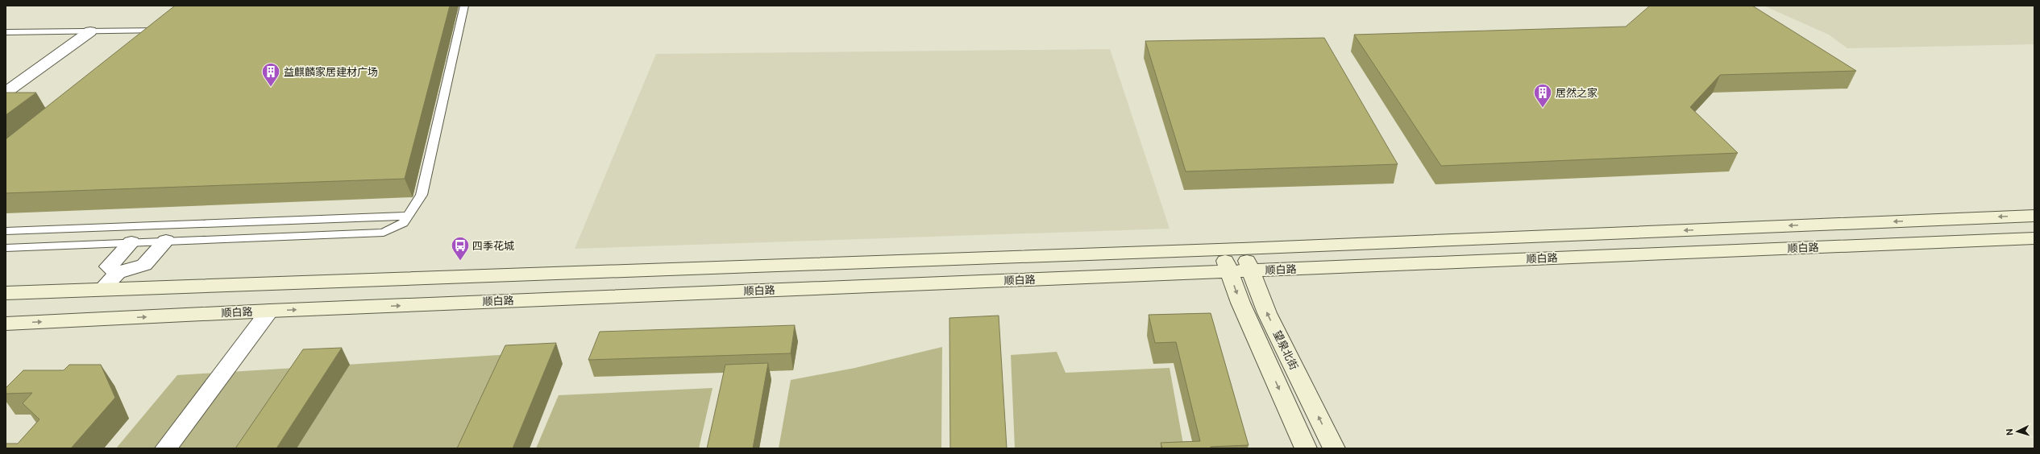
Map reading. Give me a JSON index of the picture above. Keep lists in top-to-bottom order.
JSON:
{
  "streets": {
    "main road": ["顺白路", "望泉北街"]
  },
  "crossings": [
    ["顺白路", "望泉北街"]
  ],
  "places": {
    "building": ["益麒麟家居建材广场", "居然之家"],
    "bus stop": ["四季花城"]
  },
  "north": "left"
}
